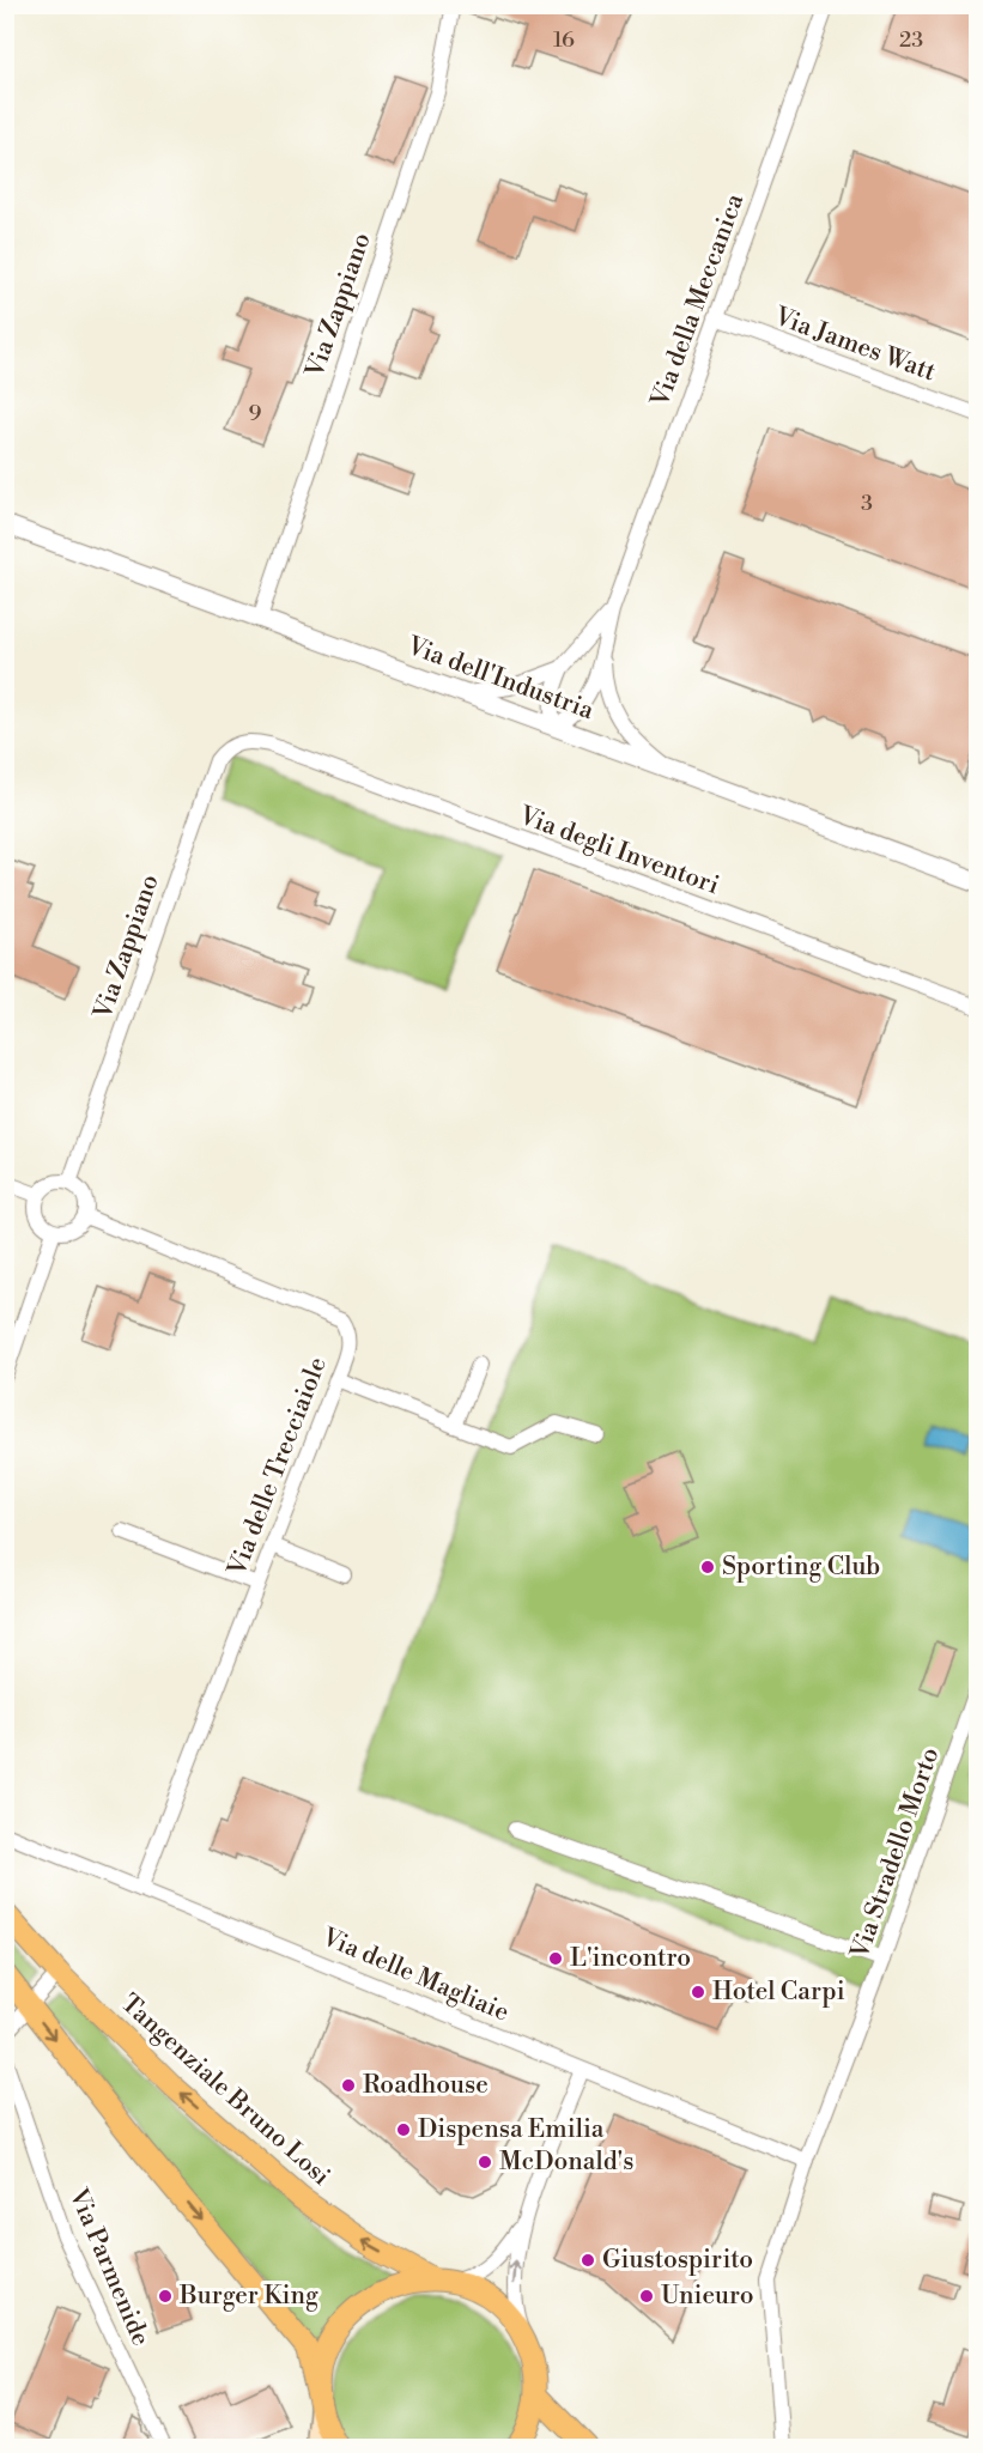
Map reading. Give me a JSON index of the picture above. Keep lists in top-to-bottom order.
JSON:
{
  "streets": {
    "main road": ["Tangenziale Bruno Losi"],
    "street": [
      "Via della Meccanica",
      "Via Zappiano",
      "Via James Watt",
      "Via dell'Industria",
      "Via degli Inventori",
      "Via delle Trecciaiole",
      "Via Stradello Morto",
      "Via delle Magliaie",
      "Via Parmenide"
    ]
  },
  "crossings": [
    ["Via della Meccanica", "Via James Watt"],
    ["Via della Meccanica", "Via dell'Industria"],
    ["Via Zappiano", "Via dell'Industria"],
    ["Via Zappiano", "Via degli Inventori"],
    ["Via Zappiano", "Via delle Trecciaiole"],
    ["Via delle Trecciaiole", "Via delle Magliaie"],
    ["Via Stradello Morto", "Via delle Magliaie"]
  ],
  "places": [
    "Sporting Club",
    "L'incontro",
    "Hotel Carpi",
    "Roadhouse",
    "Dispensa Emilia",
    "McDonald's",
    "Giustospirito",
    "Burger King",
    "Unieuro"
  ],
  "house_numbers": [
    "16",
    "23",
    "9",
    "3"
  ]
}
